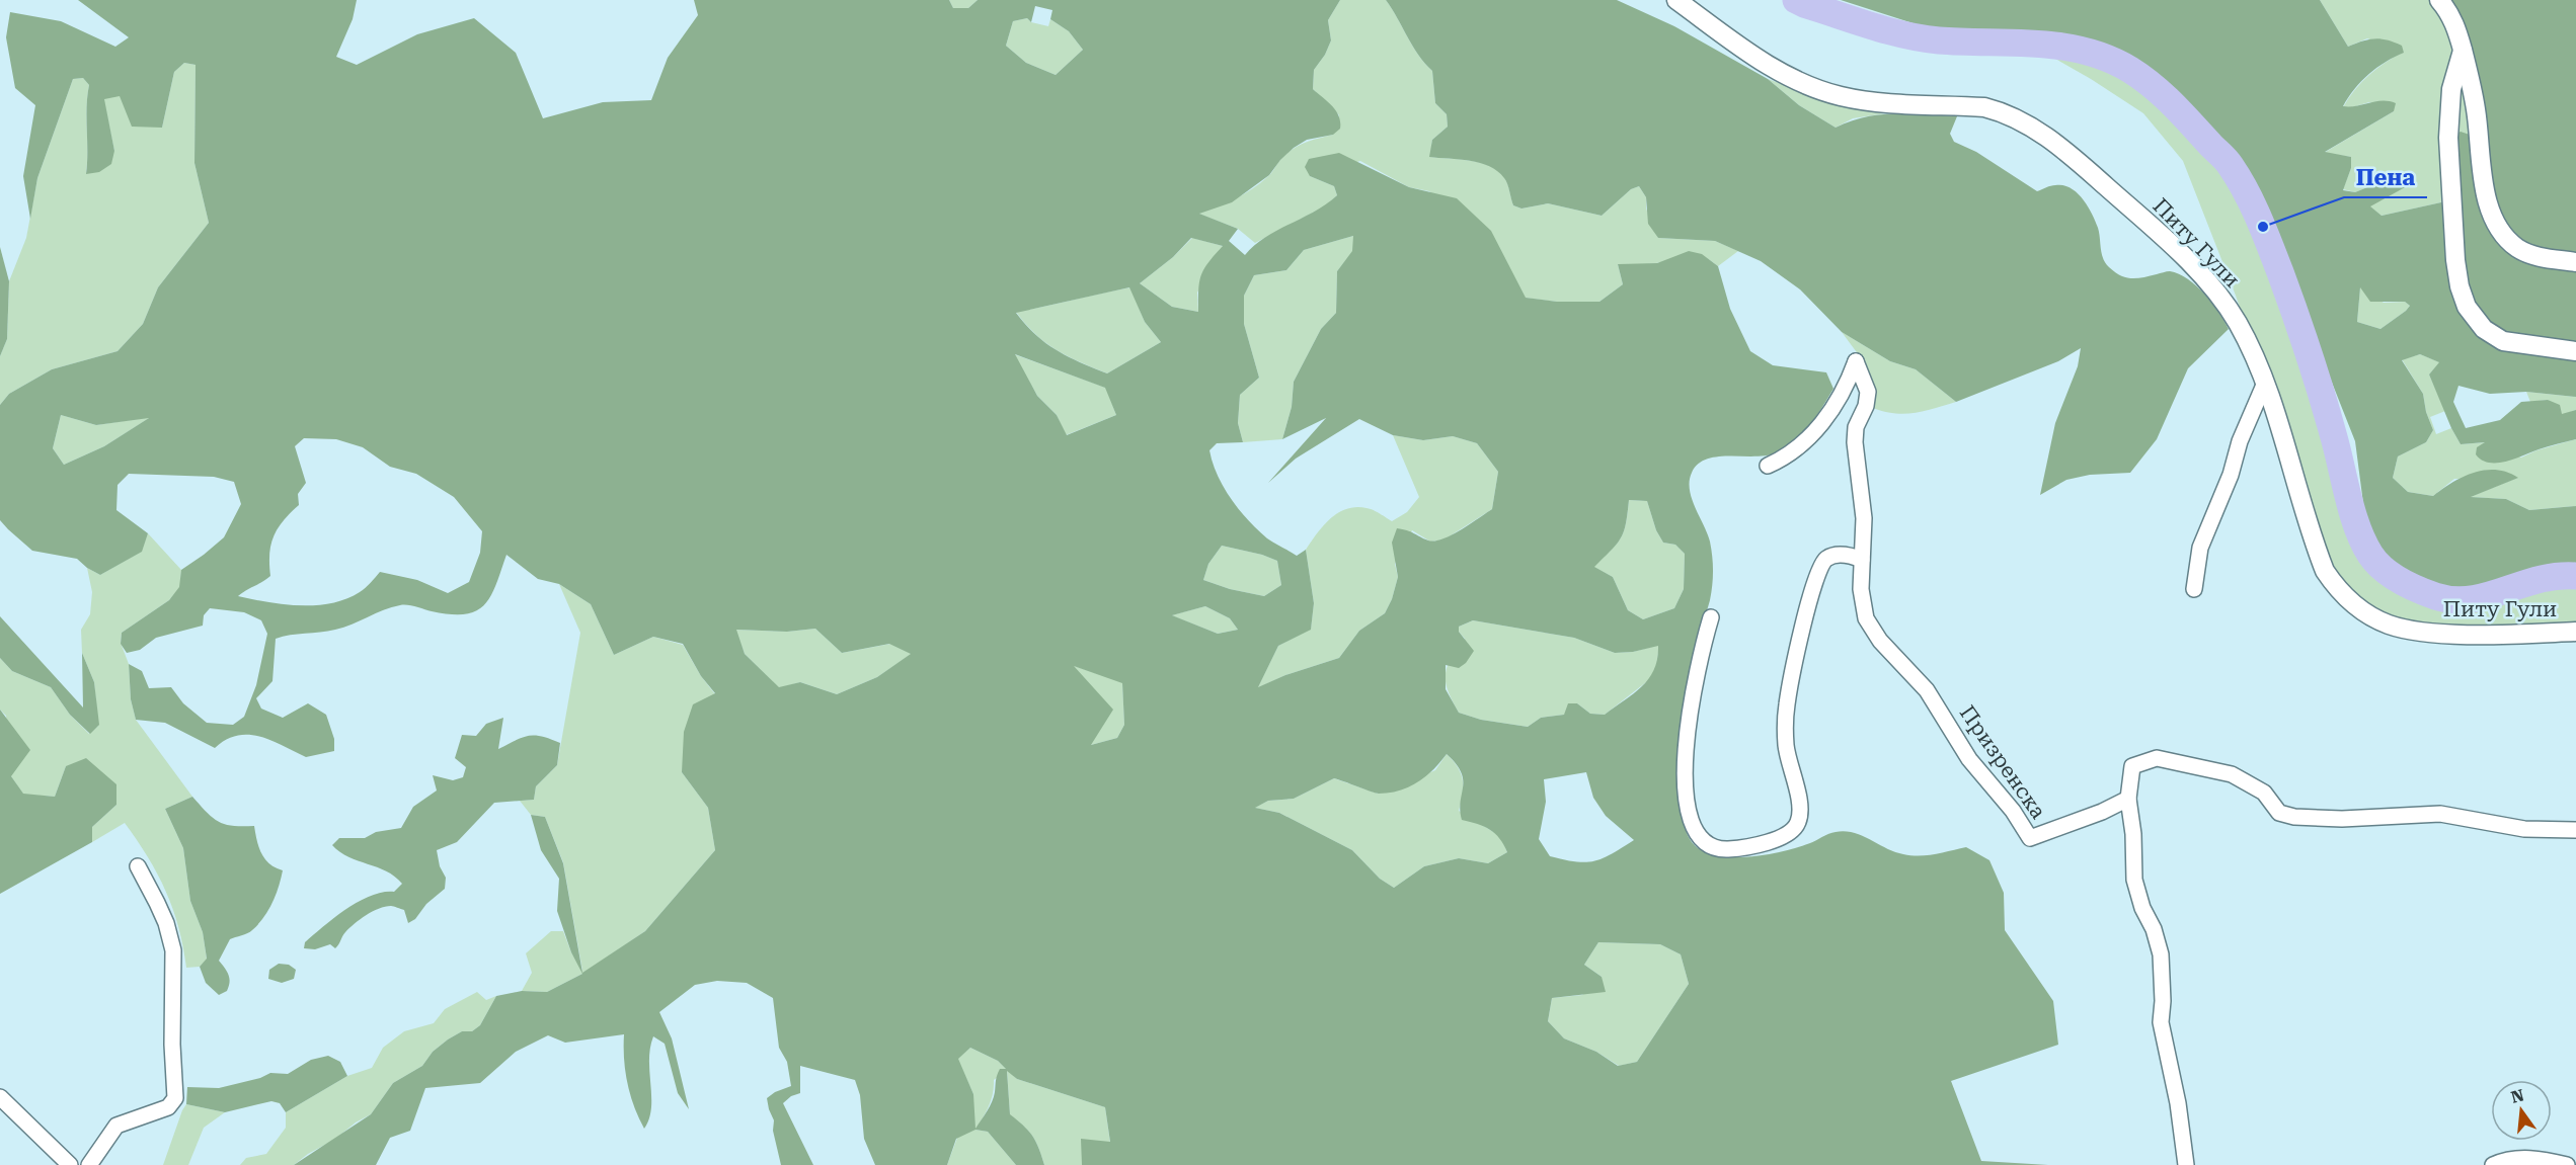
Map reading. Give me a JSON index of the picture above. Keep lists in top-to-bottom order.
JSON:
{
  "streets": {
    "street": ["Питу Гули", "Призренска"]
  },
  "places": ["Пена"],
  "north": "top"
}
